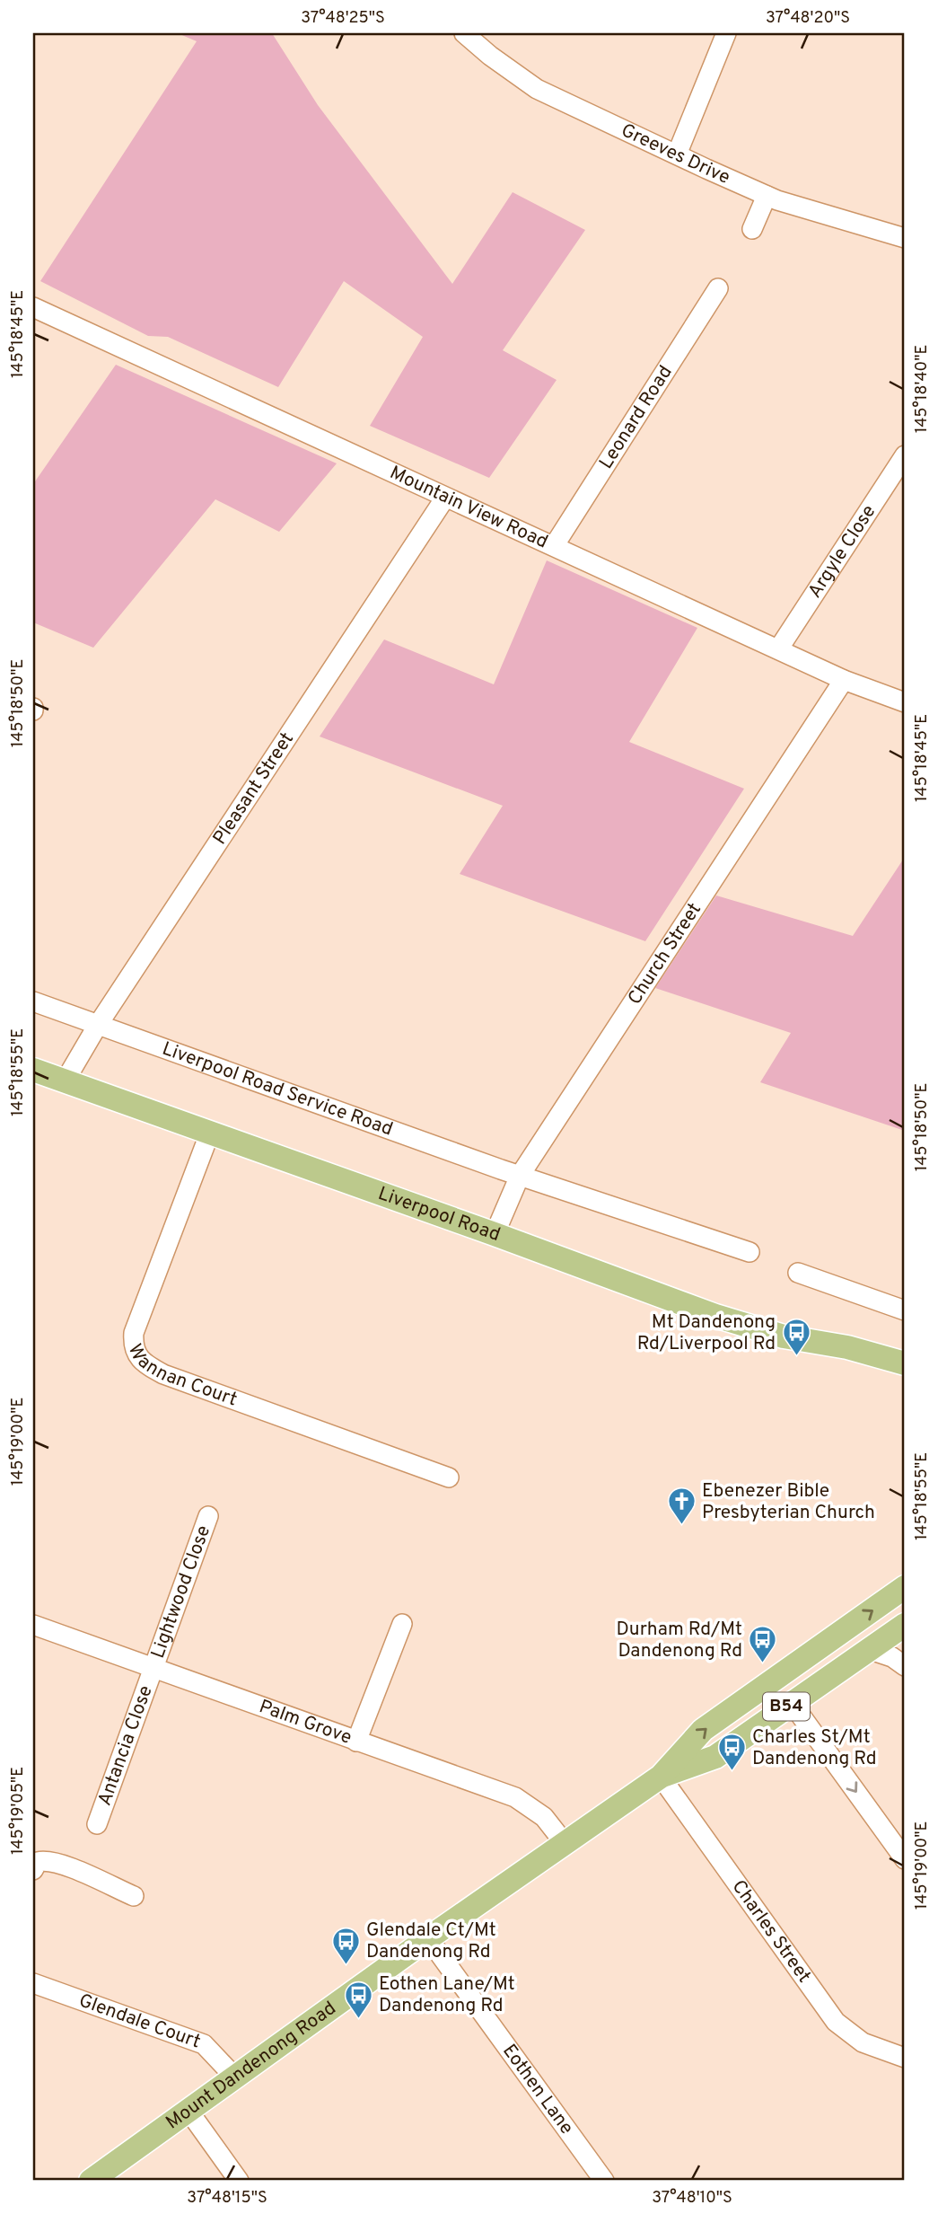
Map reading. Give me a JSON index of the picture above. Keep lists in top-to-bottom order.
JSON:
{
  "streets": {
    "main road": ["Liverpool Road", "B54", "Mount Dandenong Road"],
    "street": [
      "Greeves Drive",
      "Leonard Road",
      "Mountain View Road",
      "Argyle Close",
      "Pleasant Street",
      "Church Street",
      "Liverpool Road Service Road",
      "Wannan Court",
      "Lightwood Close",
      "Palm Grove",
      "Antancia Close",
      "Charles Street",
      "Glendale Court",
      "Eothen Lane"
    ]
  },
  "crossings": [
    ["Leonard Road", "Mountain View Road"],
    ["Mountain View Road", "Argyle Close"],
    ["Mountain View Road", "Pleasant Street"],
    ["Mountain View Road", "Church Street"],
    ["Pleasant Street", "Liverpool Road Service Road"],
    ["Pleasant Street", "Liverpool Road"],
    ["Church Street", "Liverpool Road Service Road"],
    ["Church Street", "Liverpool Road"],
    ["Liverpool Road", "Wannan Court"],
    ["Lightwood Close", "Palm Grove"],
    ["Lightwood Close", "Antancia Close"],
    ["Palm Grove", "Antancia Close"],
    ["Palm Grove", "Mount Dandenong Road"],
    ["Charles Street", "Mount Dandenong Road"],
    ["Glendale Court", "Mount Dandenong Road"],
    ["Mount Dandenong Road", "Eothen Lane"]
  ],
  "places": {
    "bus stop": [
      "Mt Dandenong Rd/Liverpool Rd",
      "Durham Rd/Mt Dandenong Rd",
      "Charles St/Mt Dandenong Rd",
      "Glendale Ct/Mt Dandenong Rd",
      "Eothen Lane/Mt Dandenong Rd"
    ],
    "church": ["Ebenezer Bible Presbyterian Church"]
  },
  "coordinates": [
    "37°48'25\"S",
    "37°48'20\"S",
    "145°18'45\"E",
    "145°18'40\"E",
    "145°18'50\"E",
    "145°18'55\"E",
    "145°19'00\"E",
    "145°19'05\"E",
    "37°48'15\"S",
    "37°48'10\"S"
  ]
}
